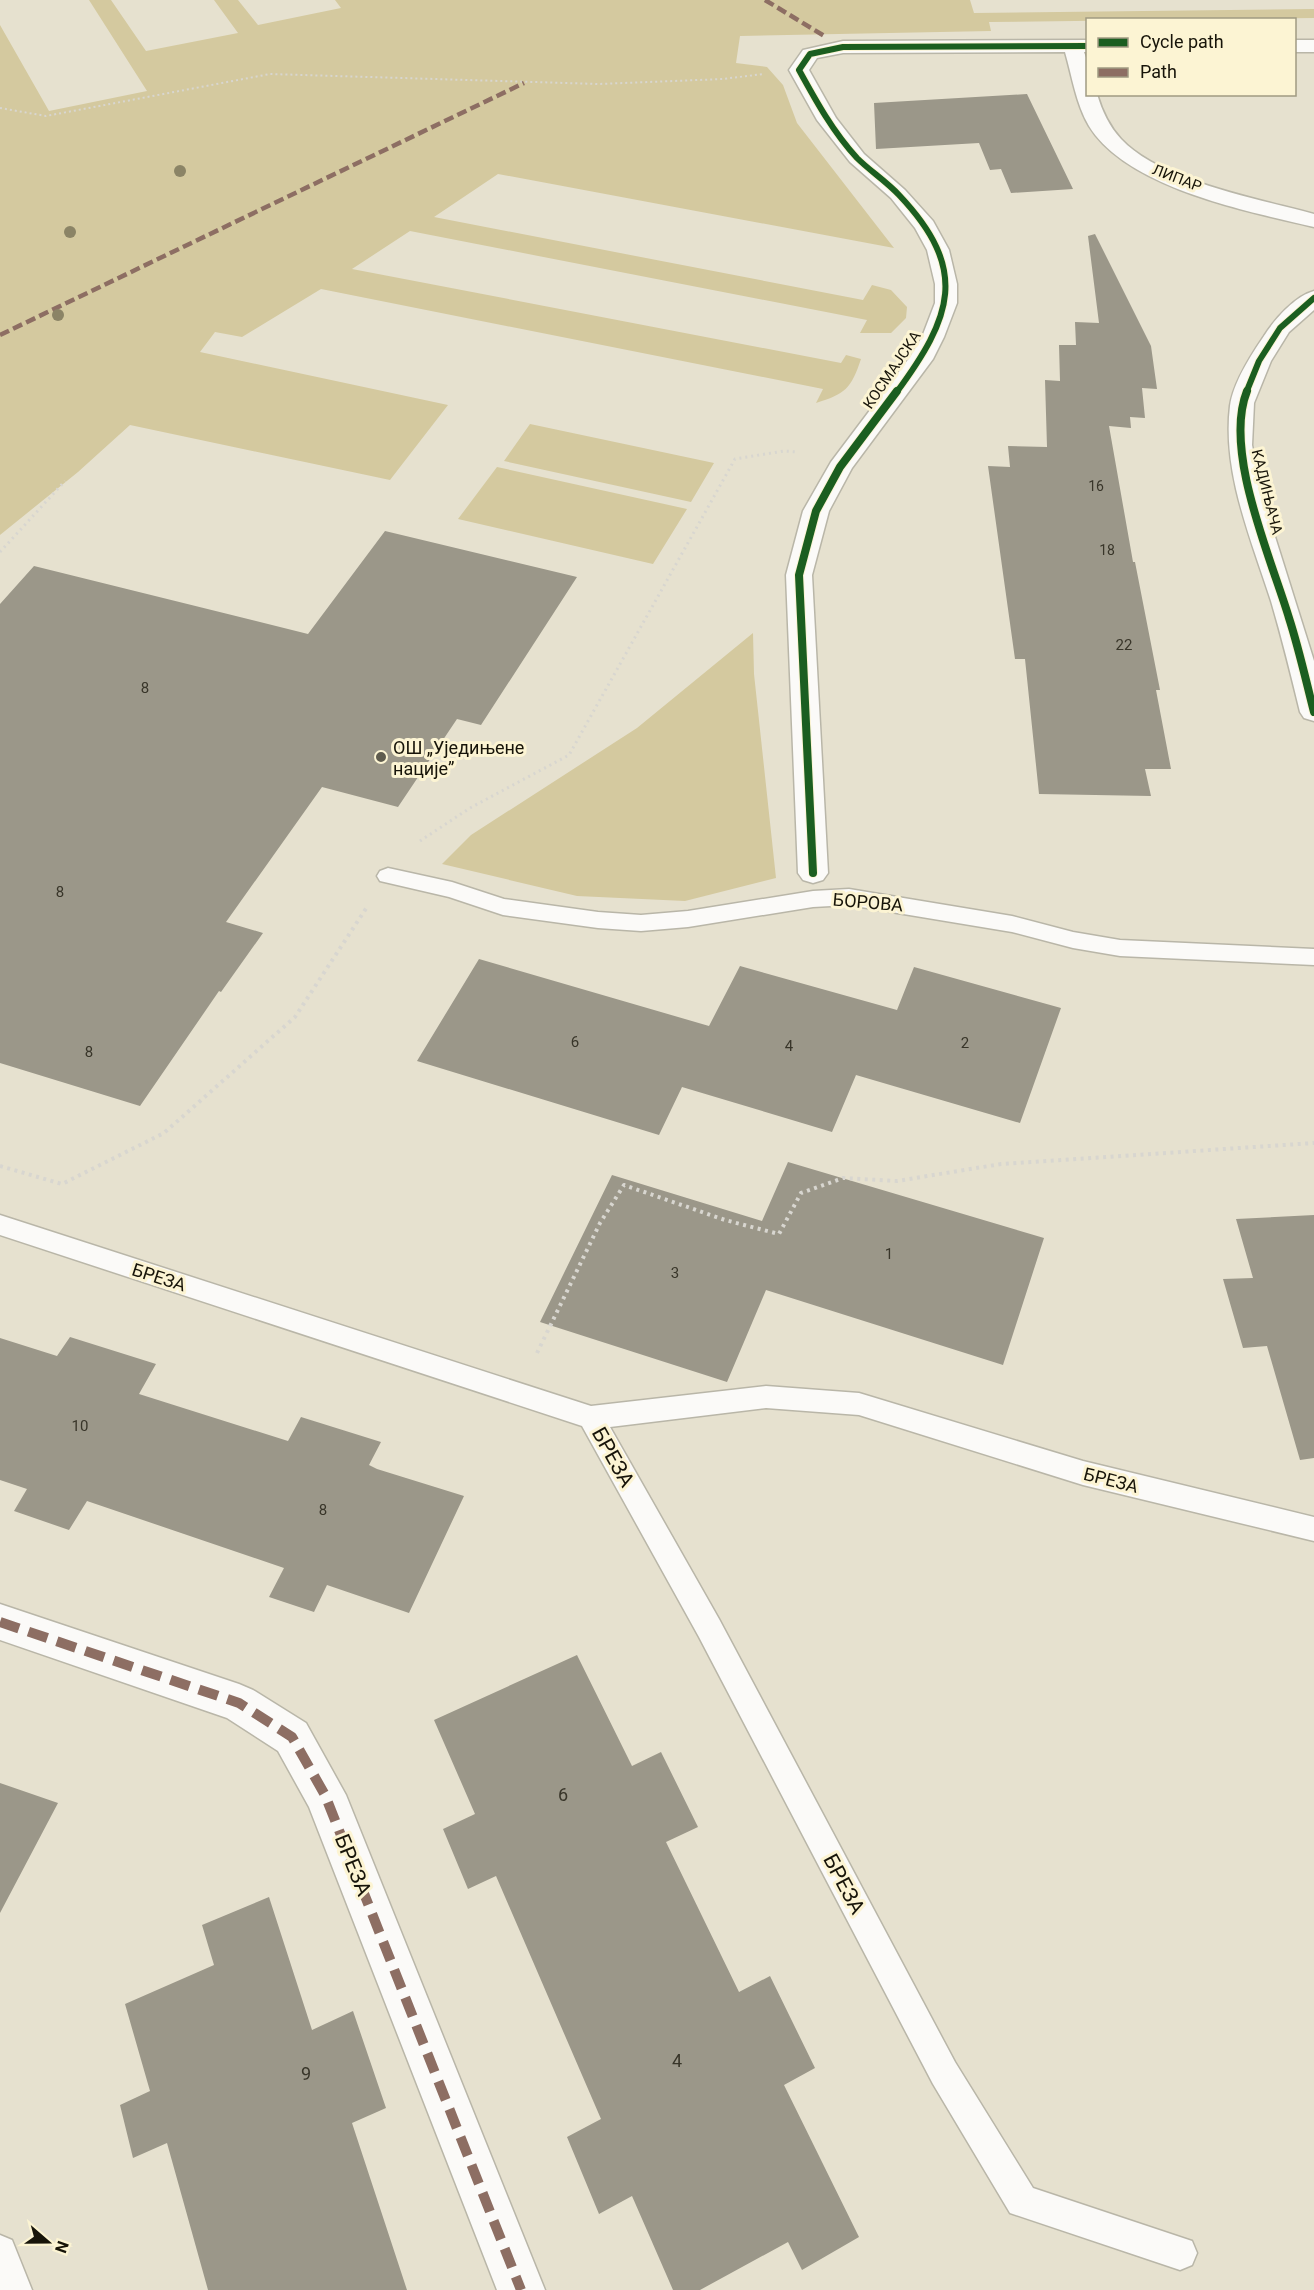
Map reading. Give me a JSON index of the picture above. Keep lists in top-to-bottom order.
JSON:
{
  "streets": {
    "street": [
      "ЛИПАР",
      "КОСМАЈСКА",
      "КАДИЊАЧА",
      "БРЕЗА"
    ],
    "lane": ["БОРОВА"]
  },
  "crossings": [
    ["ЛИПАР", "КОСМАЈСКА"]
  ],
  "places": ["ОШ „Уједињене нације”"],
  "house_numbers": [
    "16",
    "18",
    "22",
    "8",
    "8",
    "6",
    "2",
    "4",
    "8",
    "1",
    "3",
    "10",
    "8",
    "6",
    "4",
    "9"
  ],
  "legend": ["Cycle path", "Path"],
  "north": "right"
}
